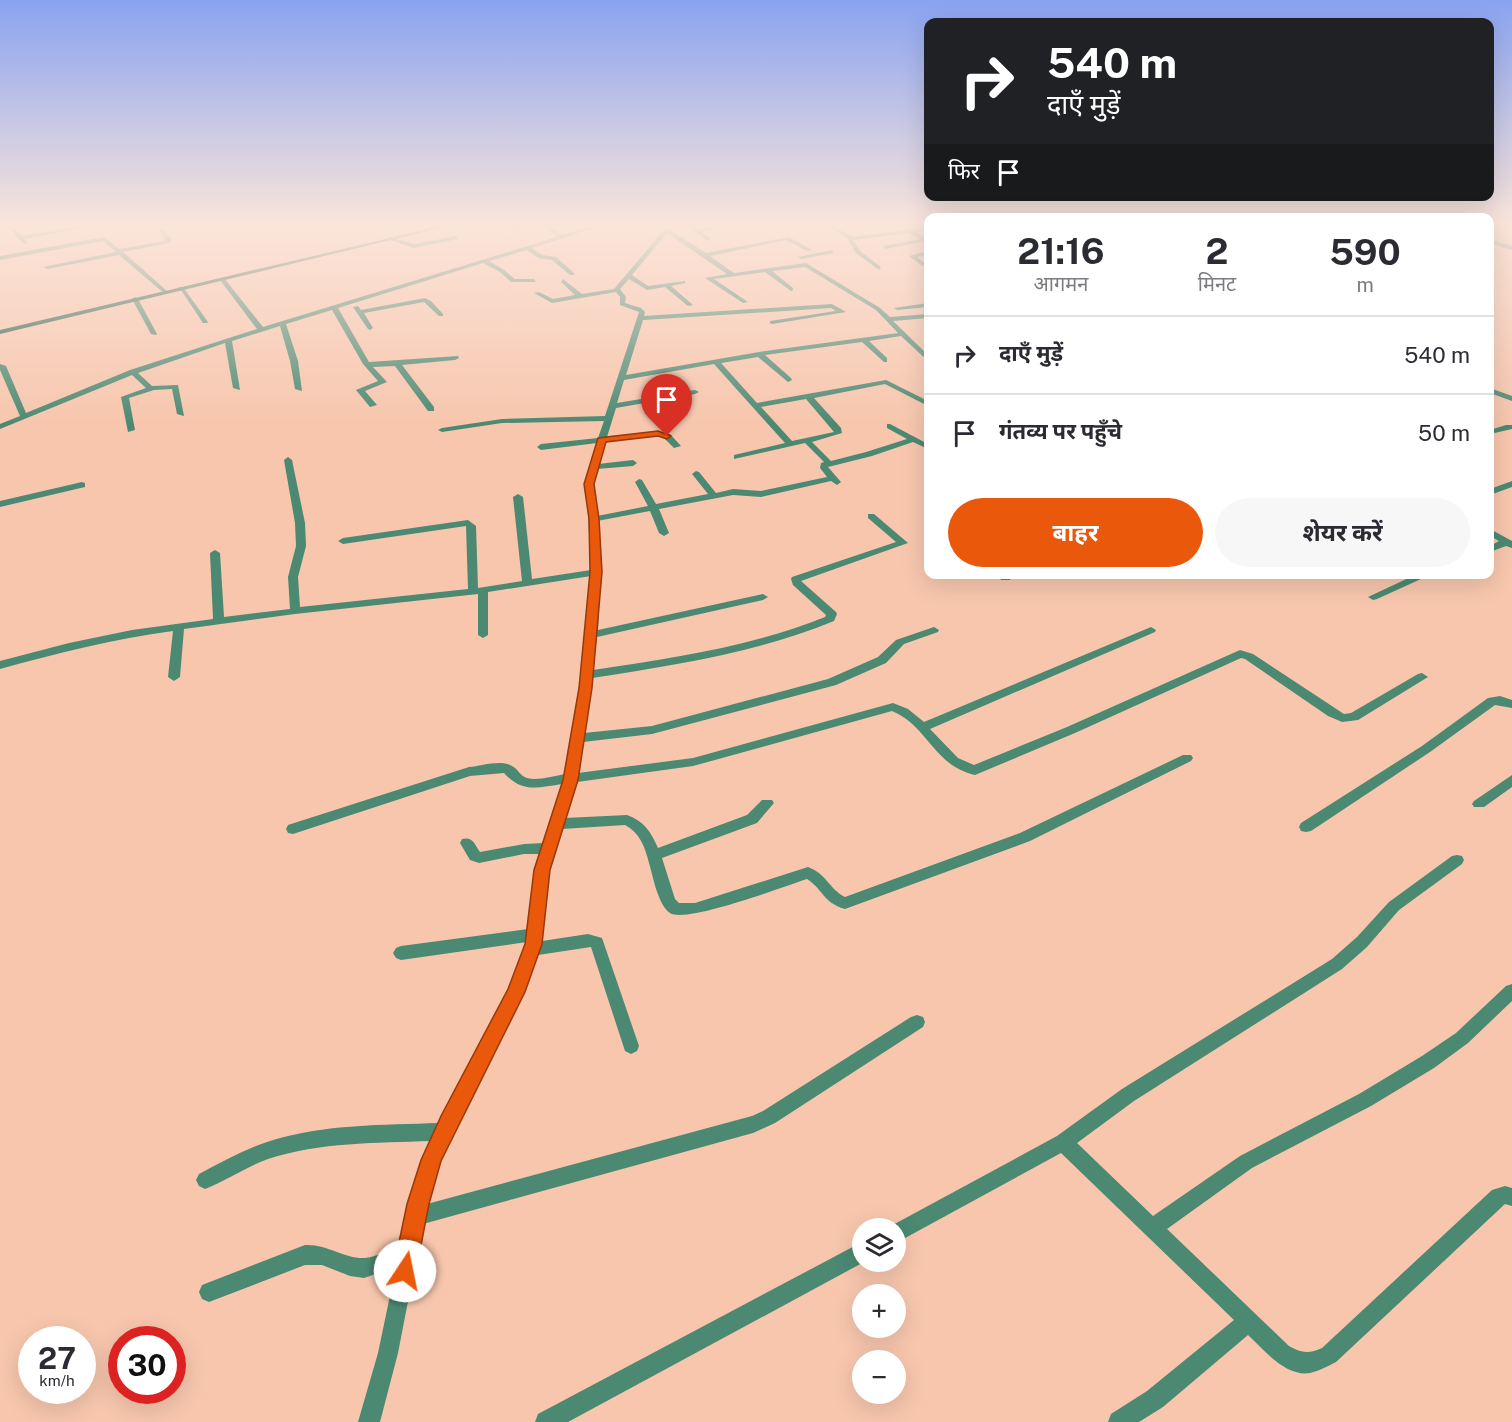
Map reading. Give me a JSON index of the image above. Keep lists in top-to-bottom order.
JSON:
{
  "page": {
    "turn": ["540 m", "दाएँ मुड़ें"],
    "then": "फिर",
    "eta": [
      "21:16",
      "आगमन",
      "2",
      "मिनट",
      "590",
      "m"
    ],
    "list": [
      {
        "name": "दाएँ मुड़ें",
        "value": "540 m"
      },
      {
        "name": "गंतव्य पर पहुँचे",
        "value": "50 m"
      }
    ],
    "buttons": ["बाहर", "शेयर करें"],
    "map_buttons": ["+", "−"],
    "speed": "27 km/h",
    "limit": "30"
  }
}
